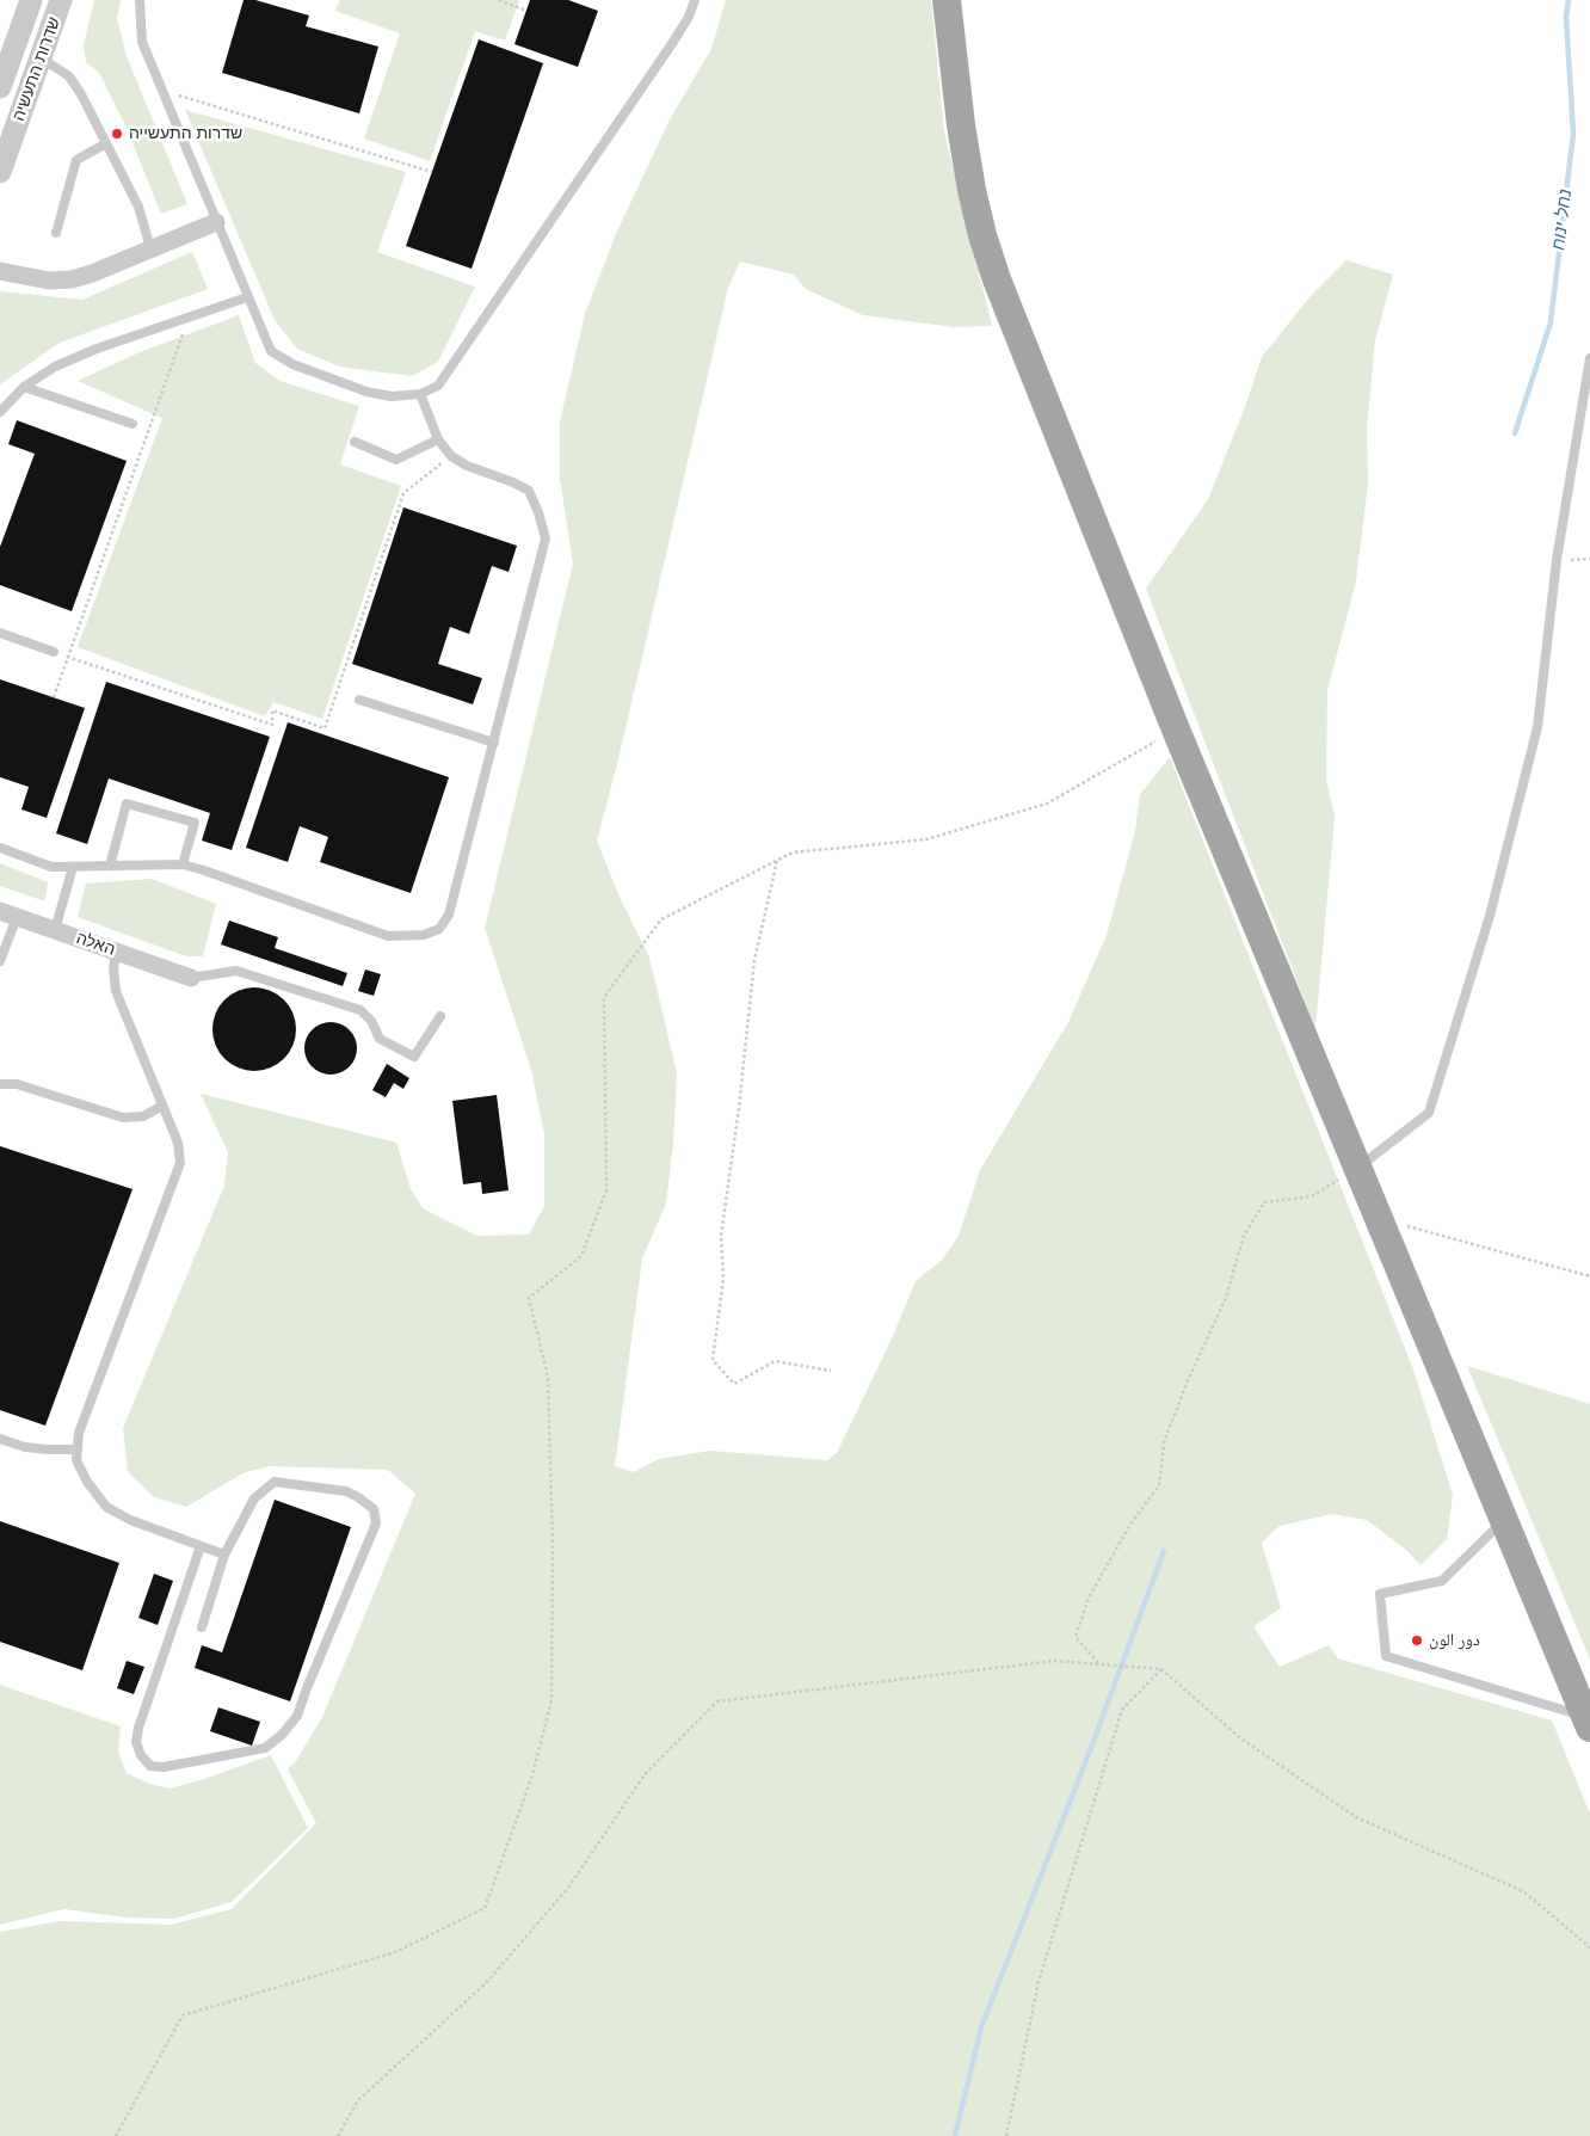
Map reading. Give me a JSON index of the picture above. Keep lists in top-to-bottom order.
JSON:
{
  "streets": {
    "street": ["שדרות התעשיה", "האלה"]
  },
  "water": ["נחל ינוח"],
  "places": ["שדרות התעשייה", "دور الون"]
}
